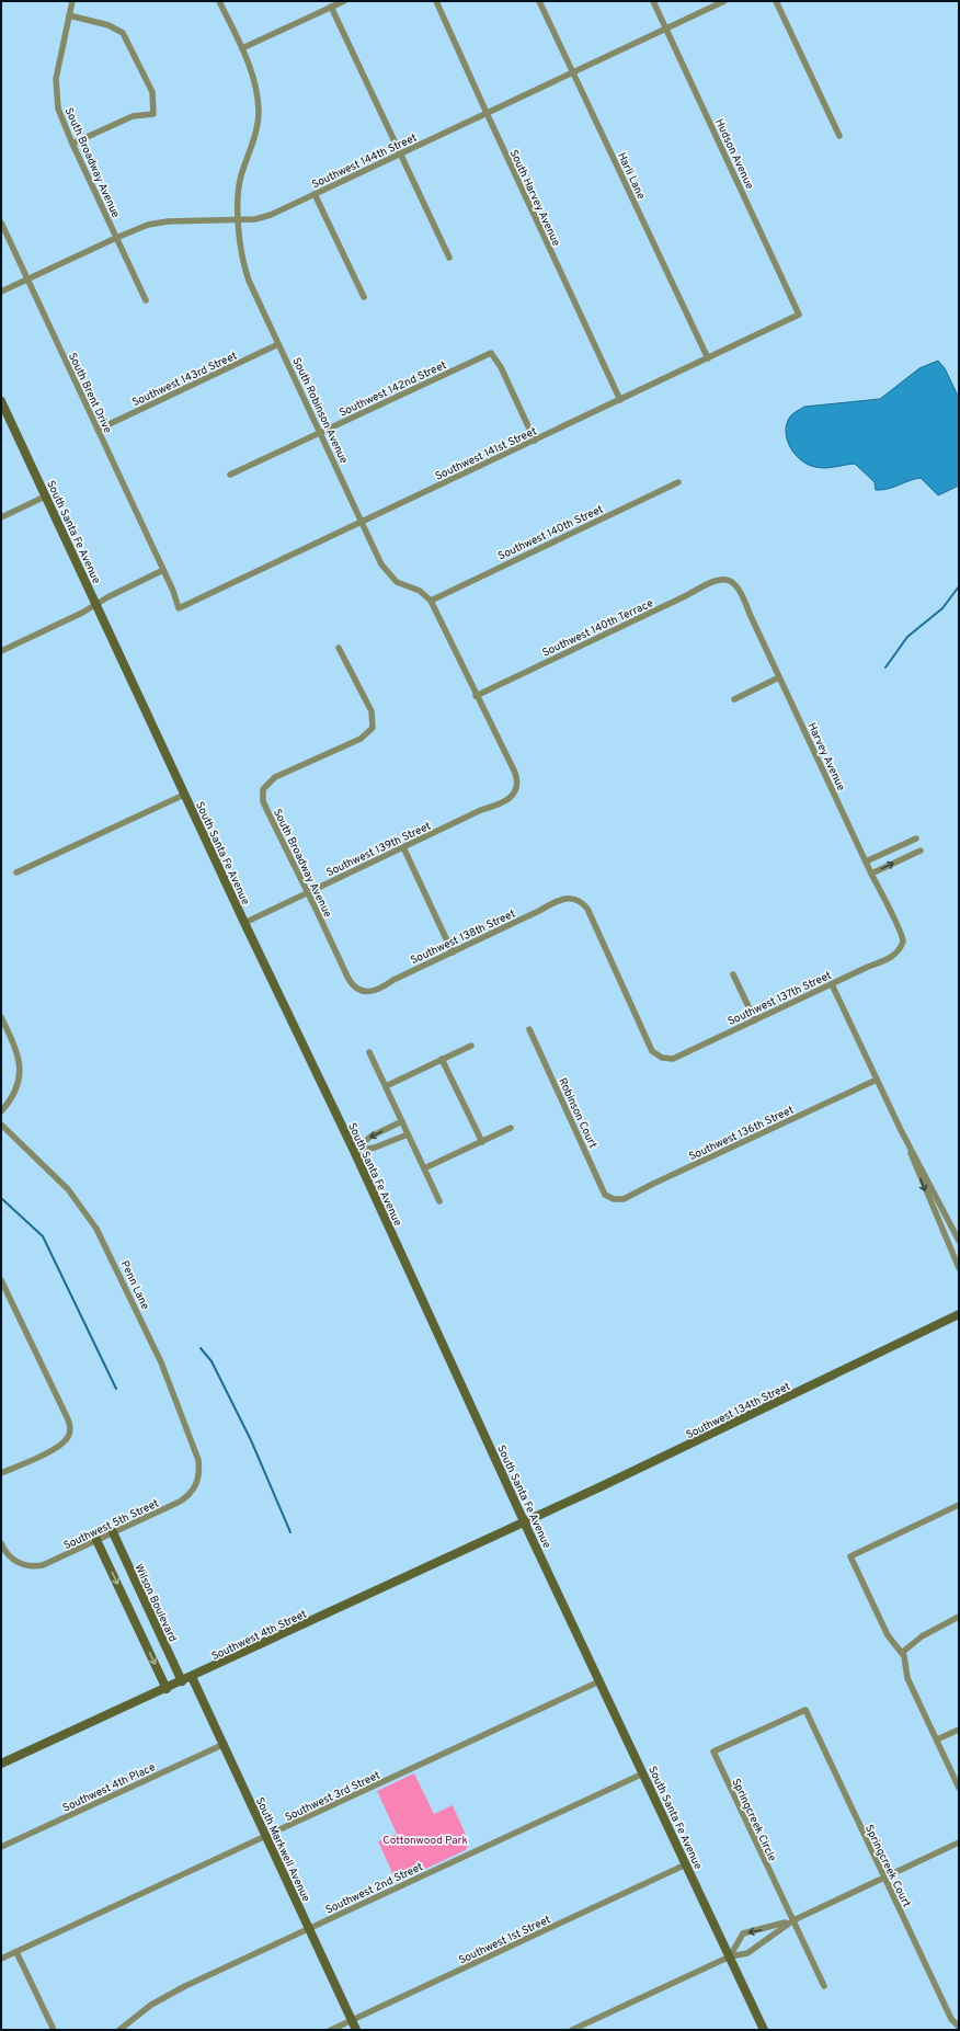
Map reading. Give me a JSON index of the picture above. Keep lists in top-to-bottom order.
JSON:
{
  "streets": {
    "main road": [
      "South Santa Fe Avenue",
      "Southwest 134th Street",
      "Wilson Boulevard",
      "Southwest 4th Street",
      "South Markwell Avenue"
    ],
    "street": [
      "Hudson Avenue",
      "Southwest 144th Street",
      "South Broadway Avenue",
      "Harli Lane",
      "South Harvey Avenue",
      "Southwest 143rd Street",
      "Southwest 142nd Street",
      "South Brent Drive",
      "South Robinson Avenue",
      "Southwest 141st Street",
      "Southwest 140th Street",
      "Southwest 140th Terrace",
      "Harvey Avenue",
      "Southwest 139th Street",
      "Southwest 138th Street",
      "Southwest 137th Street",
      "Robinson Court",
      "Southwest 136th Street",
      "Penn Lane",
      "Southwest 5th Street",
      "Southwest 4th Place",
      "Southwest 3rd Street",
      "Springcreek Circle",
      "Springcreek Court",
      "Southwest 2nd Street",
      "Southwest 1st Street"
    ]
  },
  "crossings": [
    ["Hudson Avenue", "Southwest 144th Street"],
    ["Hudson Avenue", "Southwest 141st Street"],
    ["Southwest 144th Street", "South Broadway Avenue"],
    ["Southwest 144th Street", "Harli Lane"],
    ["Southwest 144th Street", "South Harvey Avenue"],
    ["Southwest 144th Street", "South Brent Drive"],
    ["Southwest 144th Street", "South Robinson Avenue"],
    ["South Broadway Avenue", "Southwest 139th Street"],
    ["South Broadway Avenue", "Southwest 138th Street"],
    ["Harli Lane", "Southwest 141st Street"],
    ["South Harvey Avenue", "Southwest 141st Street"],
    ["Southwest 143rd Street", "South Brent Drive"],
    ["Southwest 143rd Street", "South Robinson Avenue"],
    ["Southwest 142nd Street", "South Robinson Avenue"],
    ["Southwest 142nd Street", "Southwest 141st Street"],
    ["South Brent Drive", "Southwest 141st Street"],
    ["South Robinson Avenue", "Southwest 141st Street"],
    ["South Robinson Avenue", "Southwest 140th Street"],
    ["South Santa Fe Avenue", "Southwest 139th Street"],
    ["South Santa Fe Avenue", "Southwest 134th Street"],
    ["South Santa Fe Avenue", "Southwest 4th Street"],
    ["South Santa Fe Avenue", "Southwest 3rd Street"],
    ["South Santa Fe Avenue", "Southwest 2nd Street"],
    ["South Santa Fe Avenue", "Southwest 1st Street"],
    ["Southwest 140th Terrace", "Harvey Avenue"],
    ["Southwest 140th Terrace", "Southwest 139th Street"],
    ["Harvey Avenue", "Southwest 137th Street"],
    ["Southwest 138th Street", "Southwest 137th Street"],
    ["Robinson Court", "Southwest 136th Street"],
    ["Penn Lane", "Southwest 5th Street"],
    ["Southwest 134th Street", "Southwest 4th Street"],
    ["Southwest 5th Street", "Wilson Boulevard"],
    ["Wilson Boulevard", "Southwest 4th Street"],
    ["Southwest 4th Street", "South Markwell Avenue"],
    ["Southwest 4th Place", "South Markwell Avenue"],
    ["Southwest 3rd Street", "South Markwell Avenue"],
    ["Springcreek Circle", "Springcreek Court"],
    ["South Markwell Avenue", "Southwest 2nd Street"],
    ["South Markwell Avenue", "Southwest 1st Street"]
  ],
  "parks": ["Cottonwood Park"]
}
